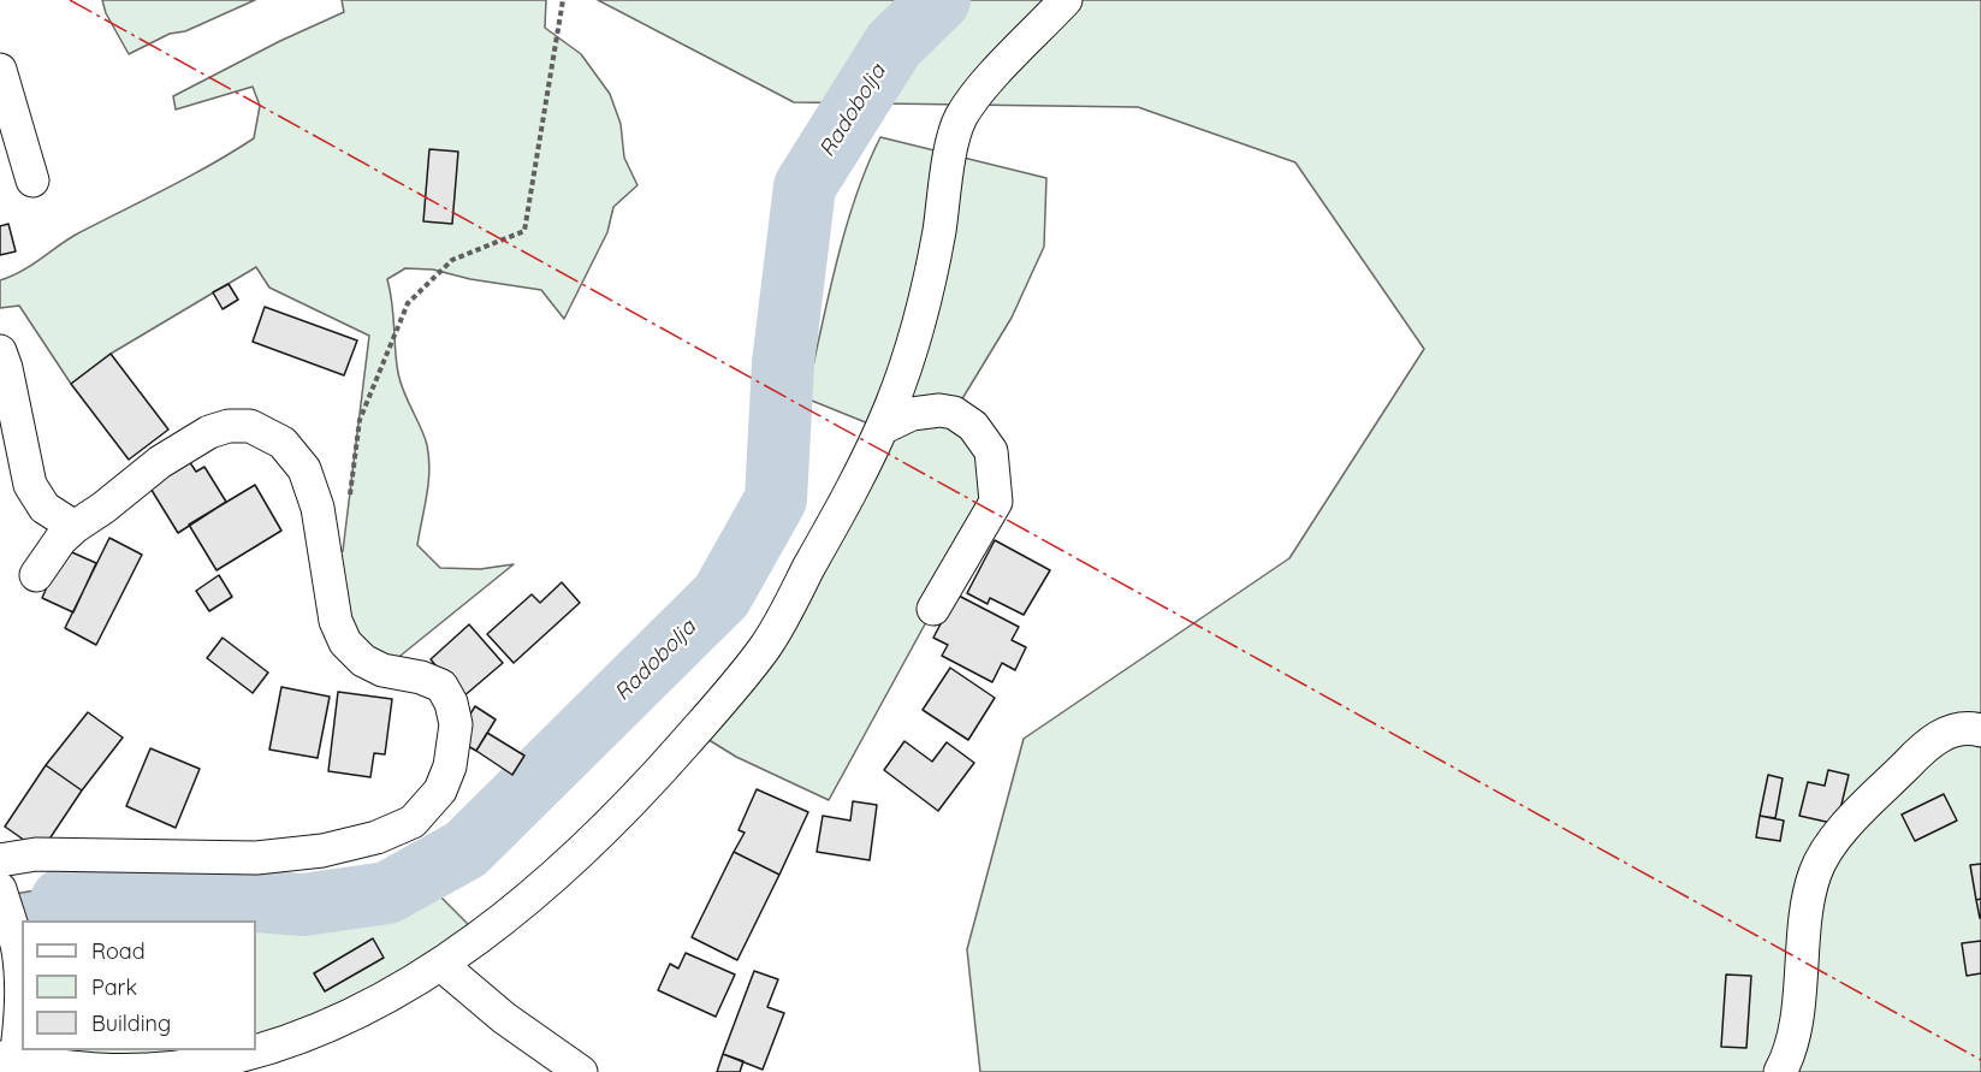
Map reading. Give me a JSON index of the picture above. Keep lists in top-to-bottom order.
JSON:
{
  "water": ["Radobolja"],
  "legend": ["Road", "Park", "Building"]
}
